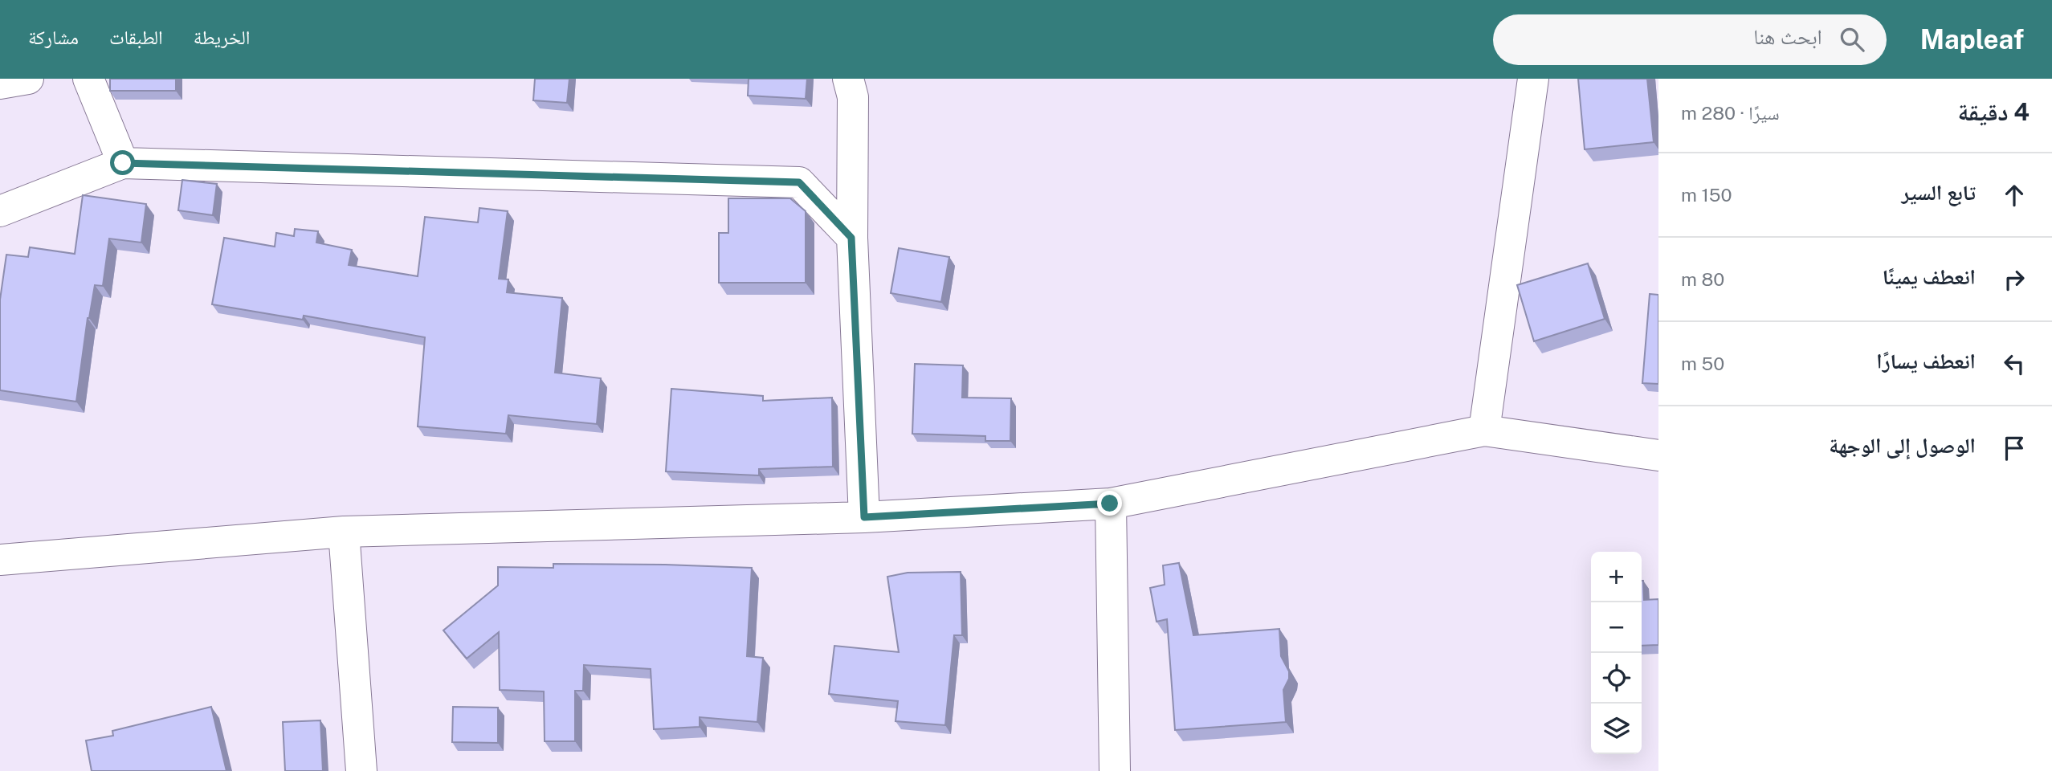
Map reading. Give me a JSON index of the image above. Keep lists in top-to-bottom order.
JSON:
{
  "page": {
    "header": "Mapleaf",
    "search": "ابحث هنا",
    "nav": ["الخريطة", "الطبقات", "مشاركة"],
    "heading": ["4 دقيقة", "سيرًا · 280 m"],
    "list": [
      ["تابع السير", "150 m"],
      ["انعطف يمينًا", "80 m"],
      ["انعطف يسارًا", "50 m"],
      "الوصول إلى الوجهة"
    ],
    "map_buttons": ["+", "−"]
  }
}
